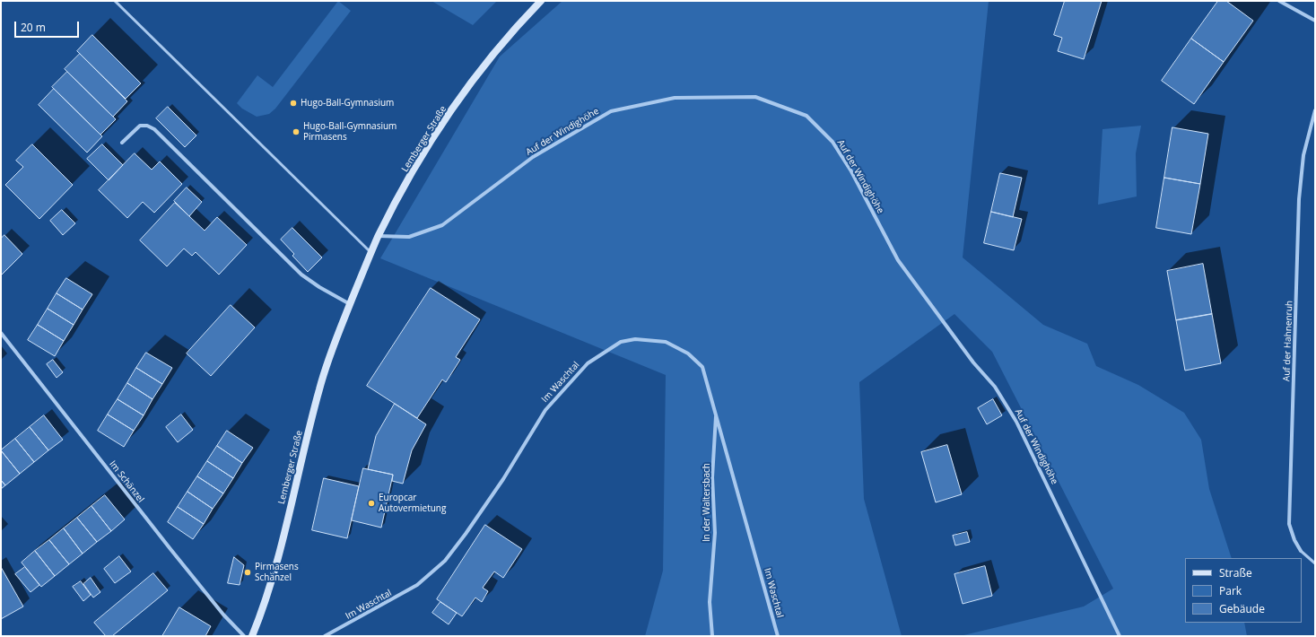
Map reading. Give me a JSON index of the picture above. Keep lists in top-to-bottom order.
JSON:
{
  "streets": {
    "main road": ["Lemberger Straße"],
    "street": [
      "Auf der Windighöhe",
      "Auf der Hahnenruh",
      "Im Waschtal",
      "Im Schänzel",
      "In der Waltersbach"
    ]
  },
  "crossings": [
    ["Auf der Windighöhe", "Lemberger Straße"],
    ["Im Waschtal", "In der Waltersbach"]
  ],
  "places": [
    "Hugo-Ball-Gymnasium",
    "Hugo-Ball-Gymnasium Pirmasens",
    "Europcar Autovermietung",
    "Pirmasens Schänzel"
  ],
  "legend": ["Straße", "Park", "Gebäude"],
  "scale_bar": "20 m"
}
